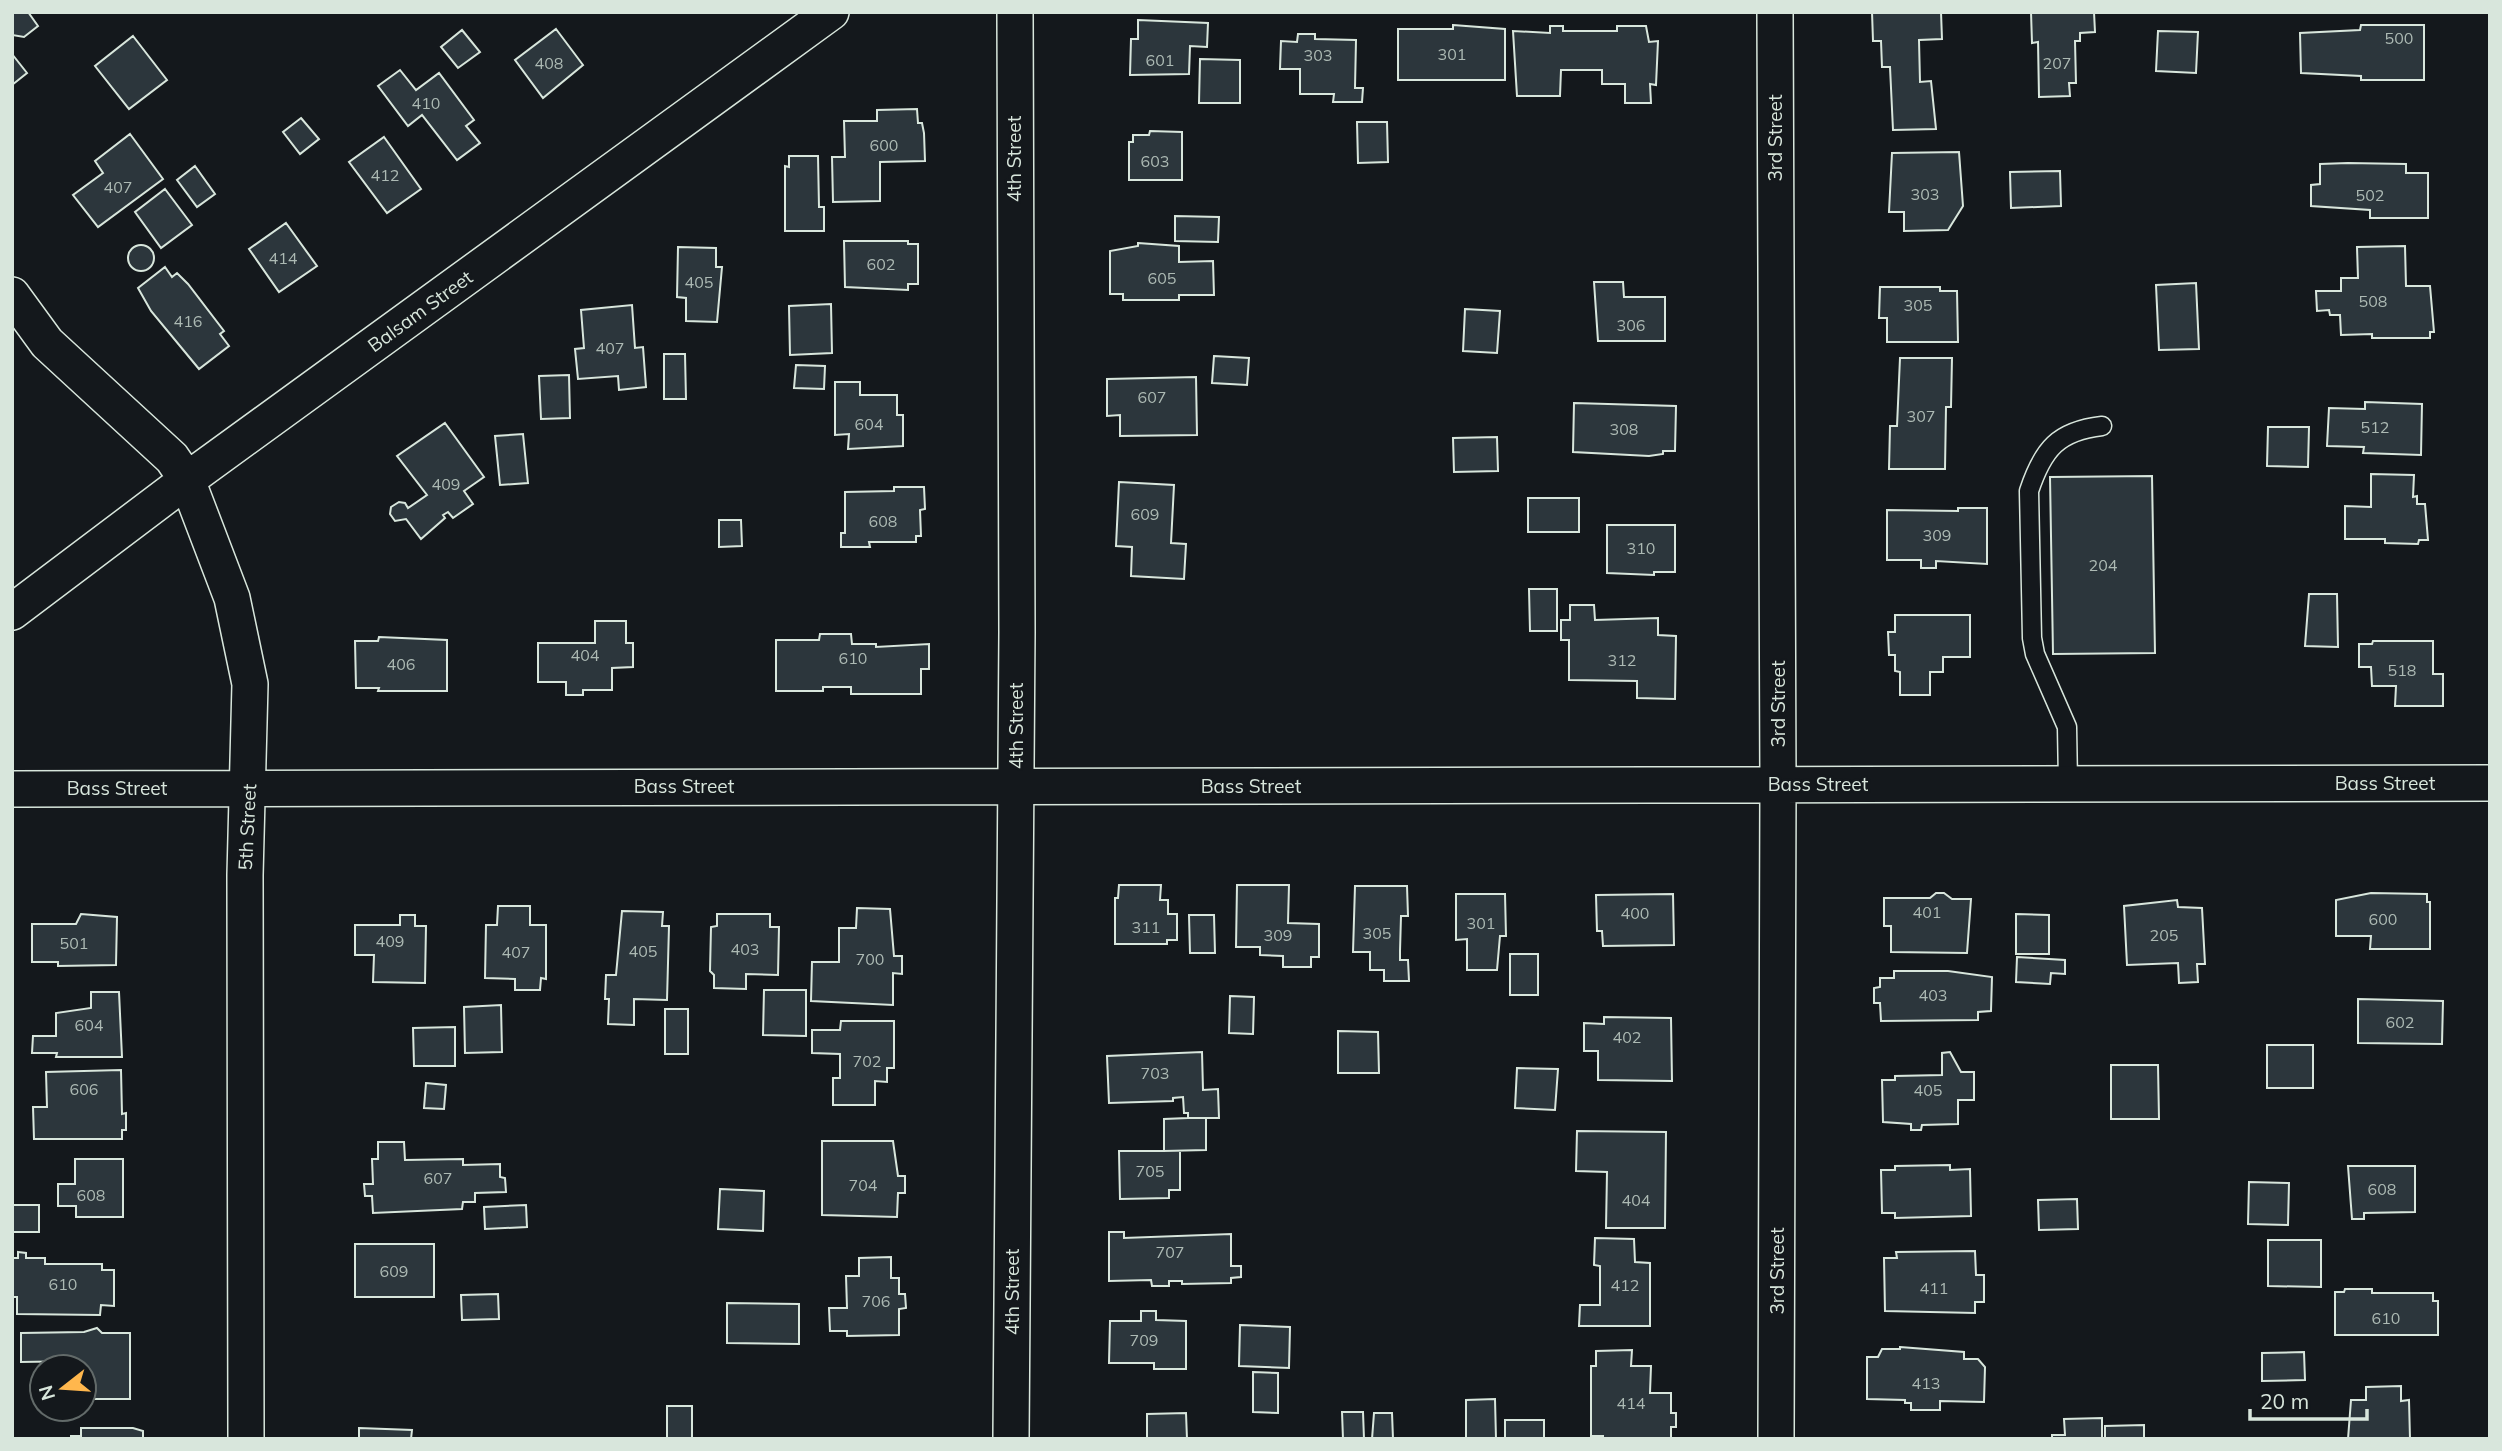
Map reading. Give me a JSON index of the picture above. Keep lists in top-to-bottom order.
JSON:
{
  "streets": {
    "street": [
      "3rd Street",
      "4th Street",
      "Balsam Street",
      "Bass Street",
      "5th Street"
    ]
  },
  "crossings": [
    ["3rd Street", "Bass Street"],
    ["4th Street", "Bass Street"],
    ["Balsam Street", "5th Street"],
    ["Bass Street", "5th Street"]
  ],
  "house_numbers": [
    "500",
    "301",
    "303",
    "601",
    "408",
    "207",
    "410",
    "600",
    "603",
    "412",
    "407",
    "303",
    "502",
    "414",
    "602",
    "605",
    "405",
    "508",
    "305",
    "416",
    "306",
    "407",
    "607",
    "307",
    "604",
    "512",
    "308",
    "409",
    "609",
    "608",
    "309",
    "310",
    "204",
    "404",
    "610",
    "312",
    "406",
    "518",
    "401",
    "400",
    "600",
    "301",
    "311",
    "305",
    "309",
    "205",
    "409",
    "501",
    "403",
    "405",
    "407",
    "700",
    "403",
    "602",
    "604",
    "402",
    "702",
    "703",
    "606",
    "405",
    "705",
    "607",
    "704",
    "608",
    "608",
    "404",
    "707",
    "609",
    "610",
    "412",
    "411",
    "706",
    "610",
    "709",
    "413",
    "414"
  ],
  "scale_bar": "20 m",
  "north": "left"
}
